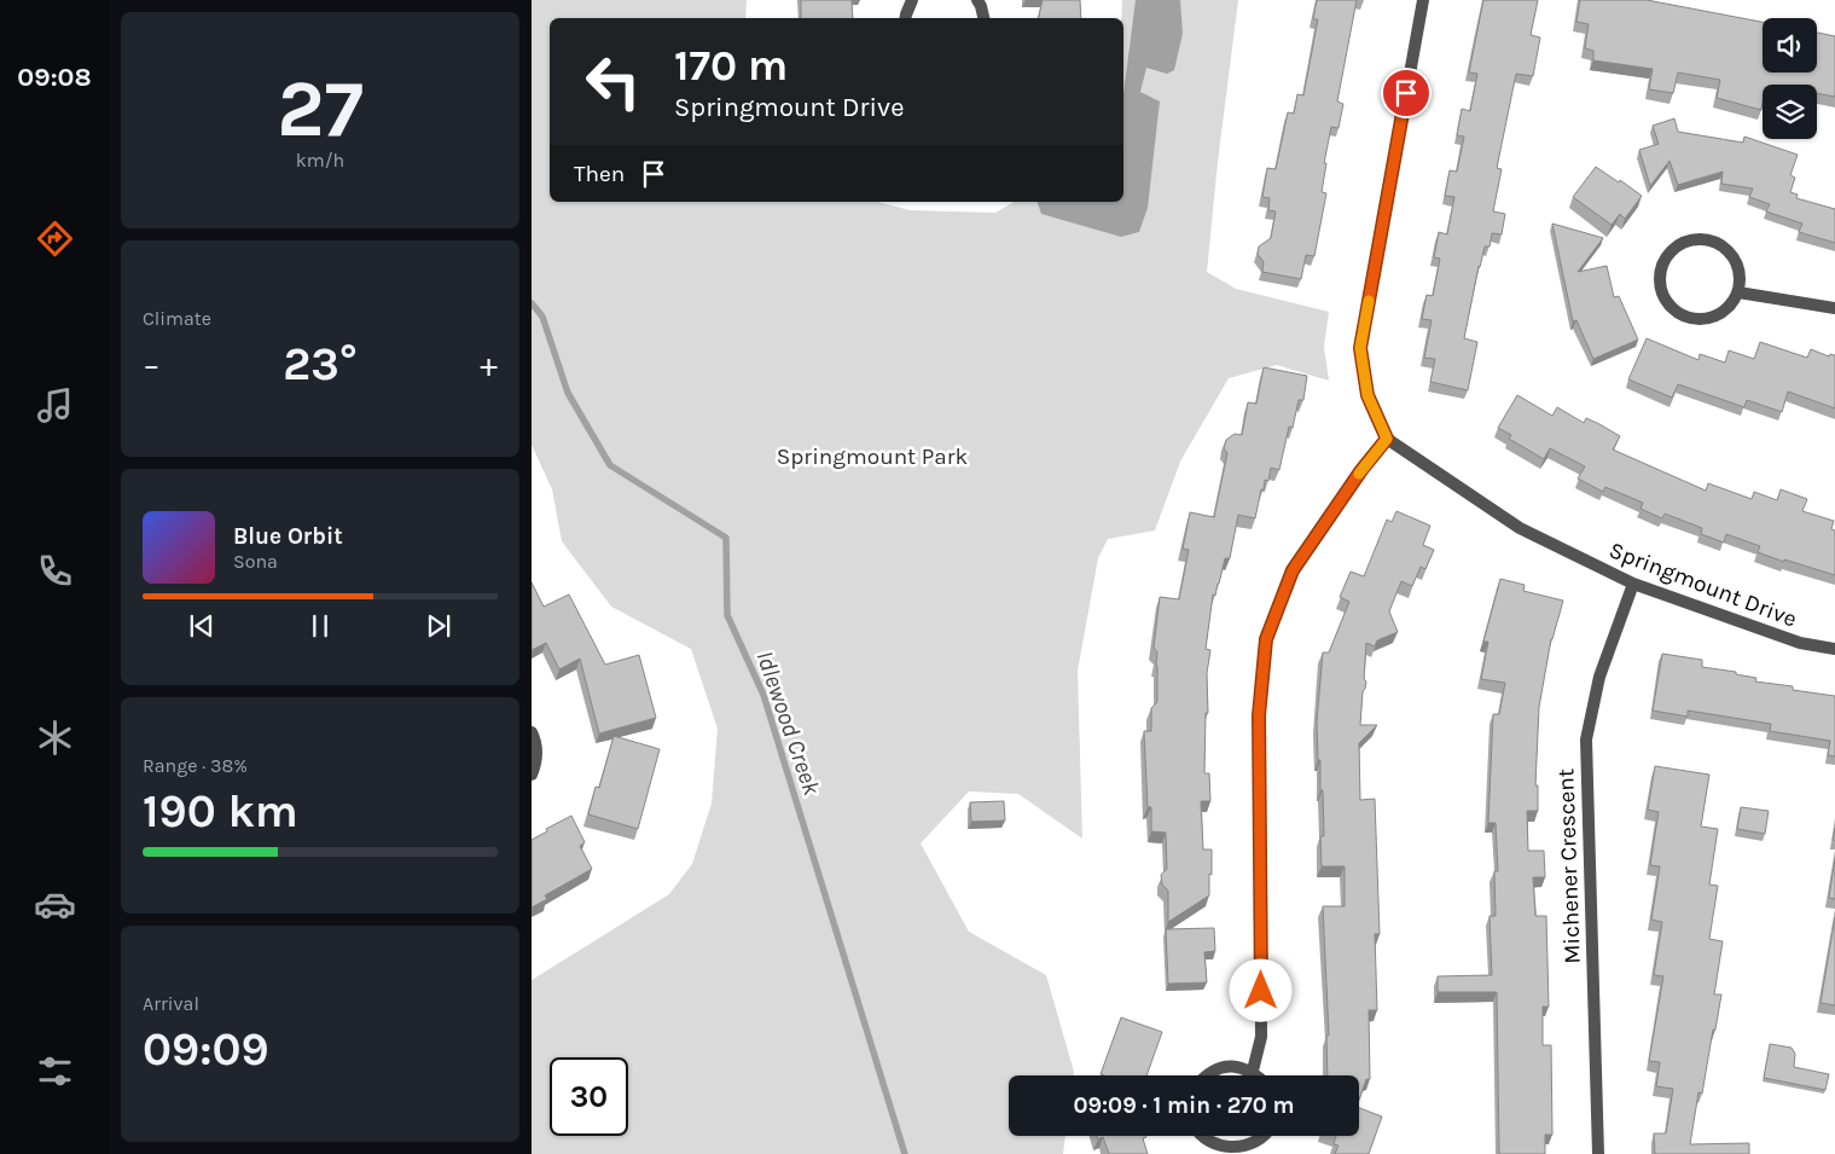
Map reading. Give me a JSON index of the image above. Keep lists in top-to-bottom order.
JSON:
{
  "streets": {
    "street": ["Springmount Drive", "Michener Crescent"]
  },
  "crossings": [
    ["Springmount Drive", "Michener Crescent"]
  ],
  "water": ["Idlewood Creek"],
  "parks": ["Springmount Park"],
  "page": {
    "tabs": "09:08",
    "tile": [
      ["27", "km/h"],
      "Climate",
      ["Range · 38%", "190 km"],
      ["Arrival", "09:09"]
    ],
    "turn": ["170 m", "Springmount Drive"],
    "then": "Then",
    "heat": ["−", "23°", "+"],
    "song": ["Blue Orbit", "Sona"],
    "limit": "30",
    "trip": "09:09 · 1 min · 270 m"
  }
}
